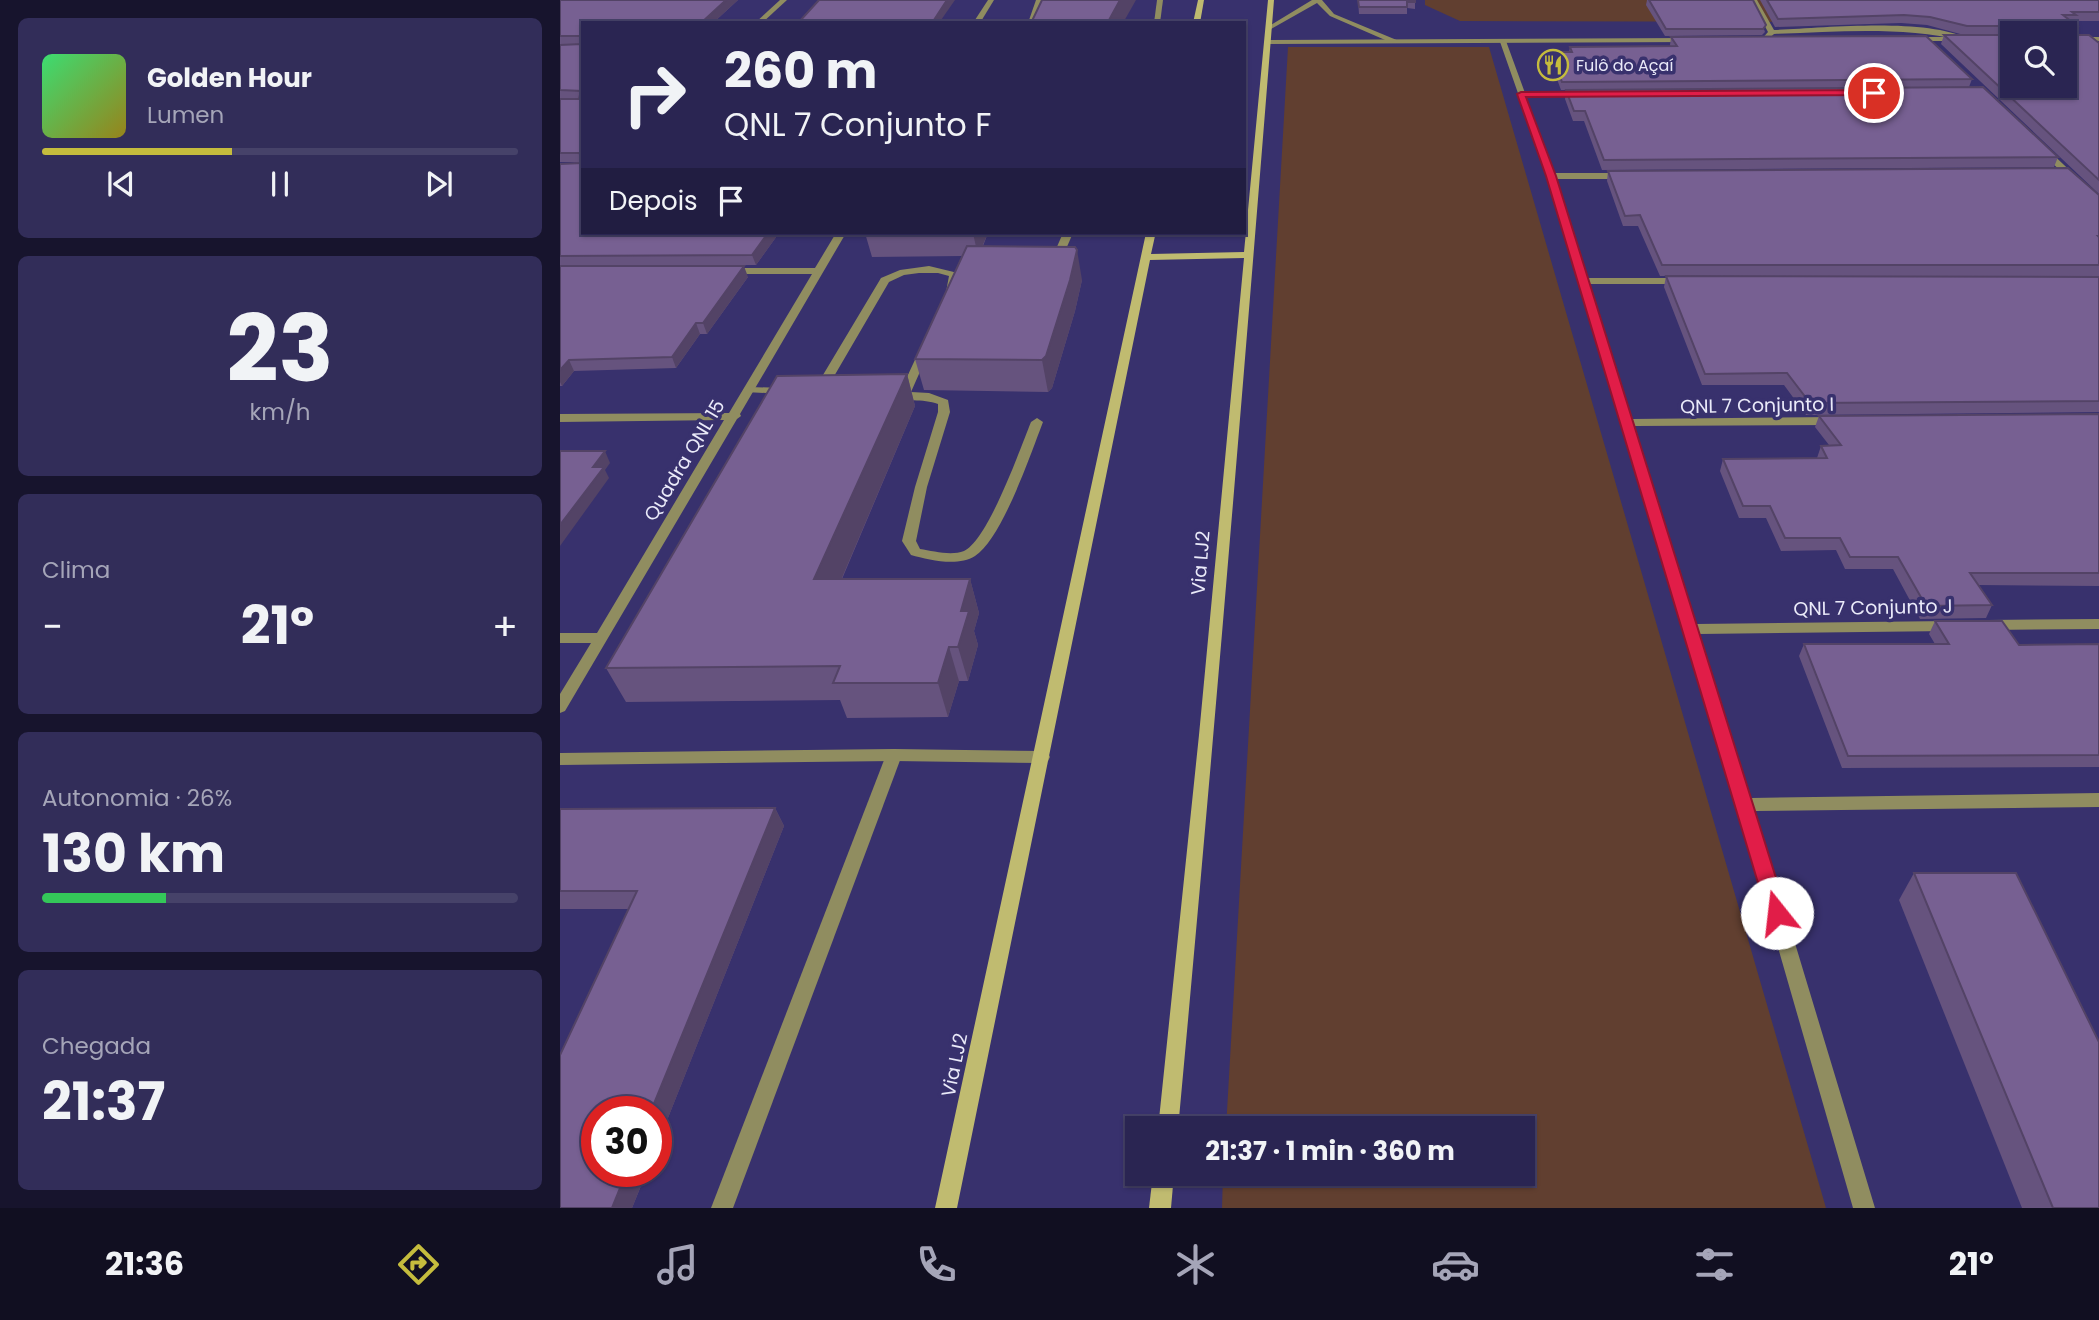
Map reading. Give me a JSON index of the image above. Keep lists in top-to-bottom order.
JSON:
{
  "streets": {
    "main road": ["Via LJ2"],
    "street": ["QNL 7 Conjunto I", "Quadra QNL 15", "QNL 7 Conjunto J"]
  },
  "places": {
    "restaurant": ["Fulô do Açaí"]
  },
  "page": {
    "turn": ["260 m", "QNL 7 Conjunto F"],
    "song": ["Golden Hour", "Lumen"],
    "then": "Depois",
    "tile": [
      ["23", "km/h"],
      "Clima",
      ["Autonomia · 26%", "130 km"],
      ["Chegada", "21:37"]
    ],
    "heat": ["−", "21°", "+"],
    "limit": "30",
    "trip": "21:37 · 1 min · 360 m",
    "tabs": ["21:36", "21°"]
  }
}
